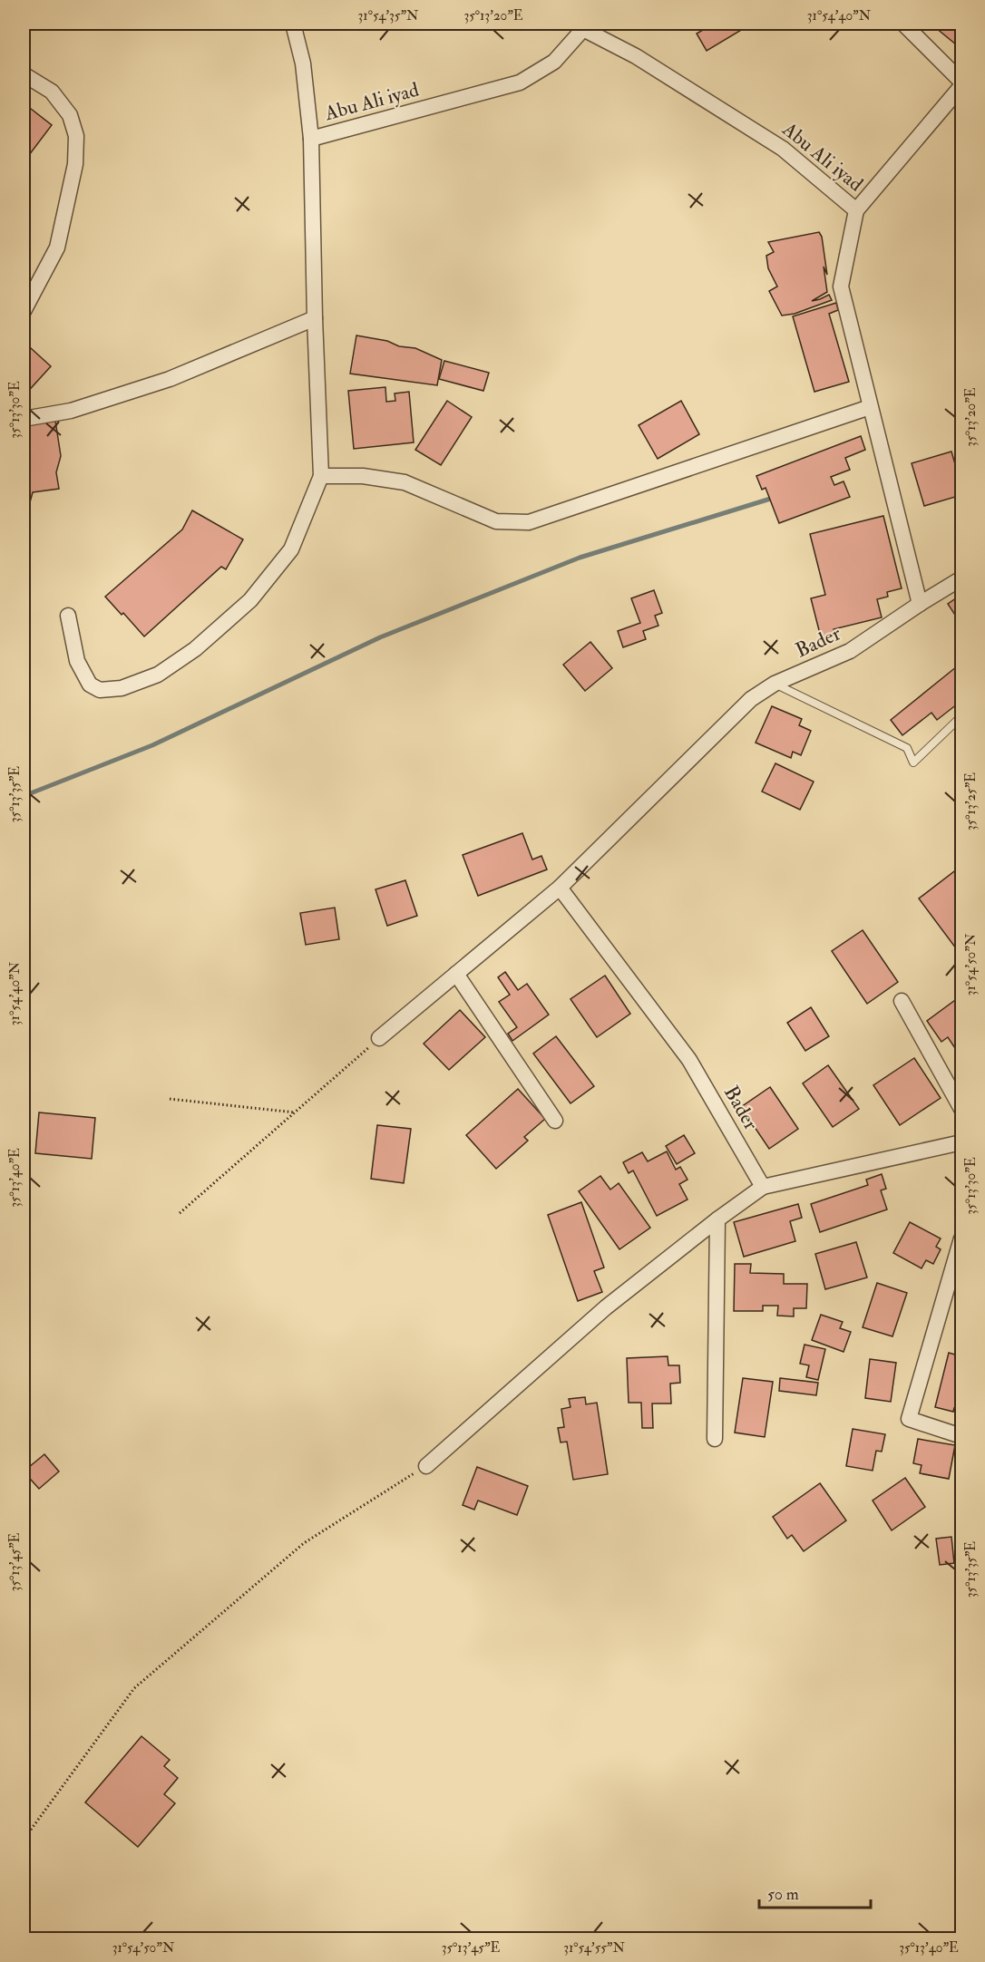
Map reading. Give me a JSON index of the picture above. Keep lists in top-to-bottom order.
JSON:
{
  "streets": {
    "street": ["Abu Ali iyad", "Bader"]
  },
  "crossings": [
    ["Abu Ali iyad", "Bader"]
  ],
  "scale_bar": "50 m",
  "coordinates": [
    "31°54'35\"N",
    "35°13'20\"E",
    "31°54'40\"N",
    "35°13'30\"E",
    "35°13'35\"E",
    "35°13'25\"E",
    "31°54'50\"N",
    "35°13'40\"E",
    "35°13'45\"E",
    "31°54'55\"N"
  ]
}
